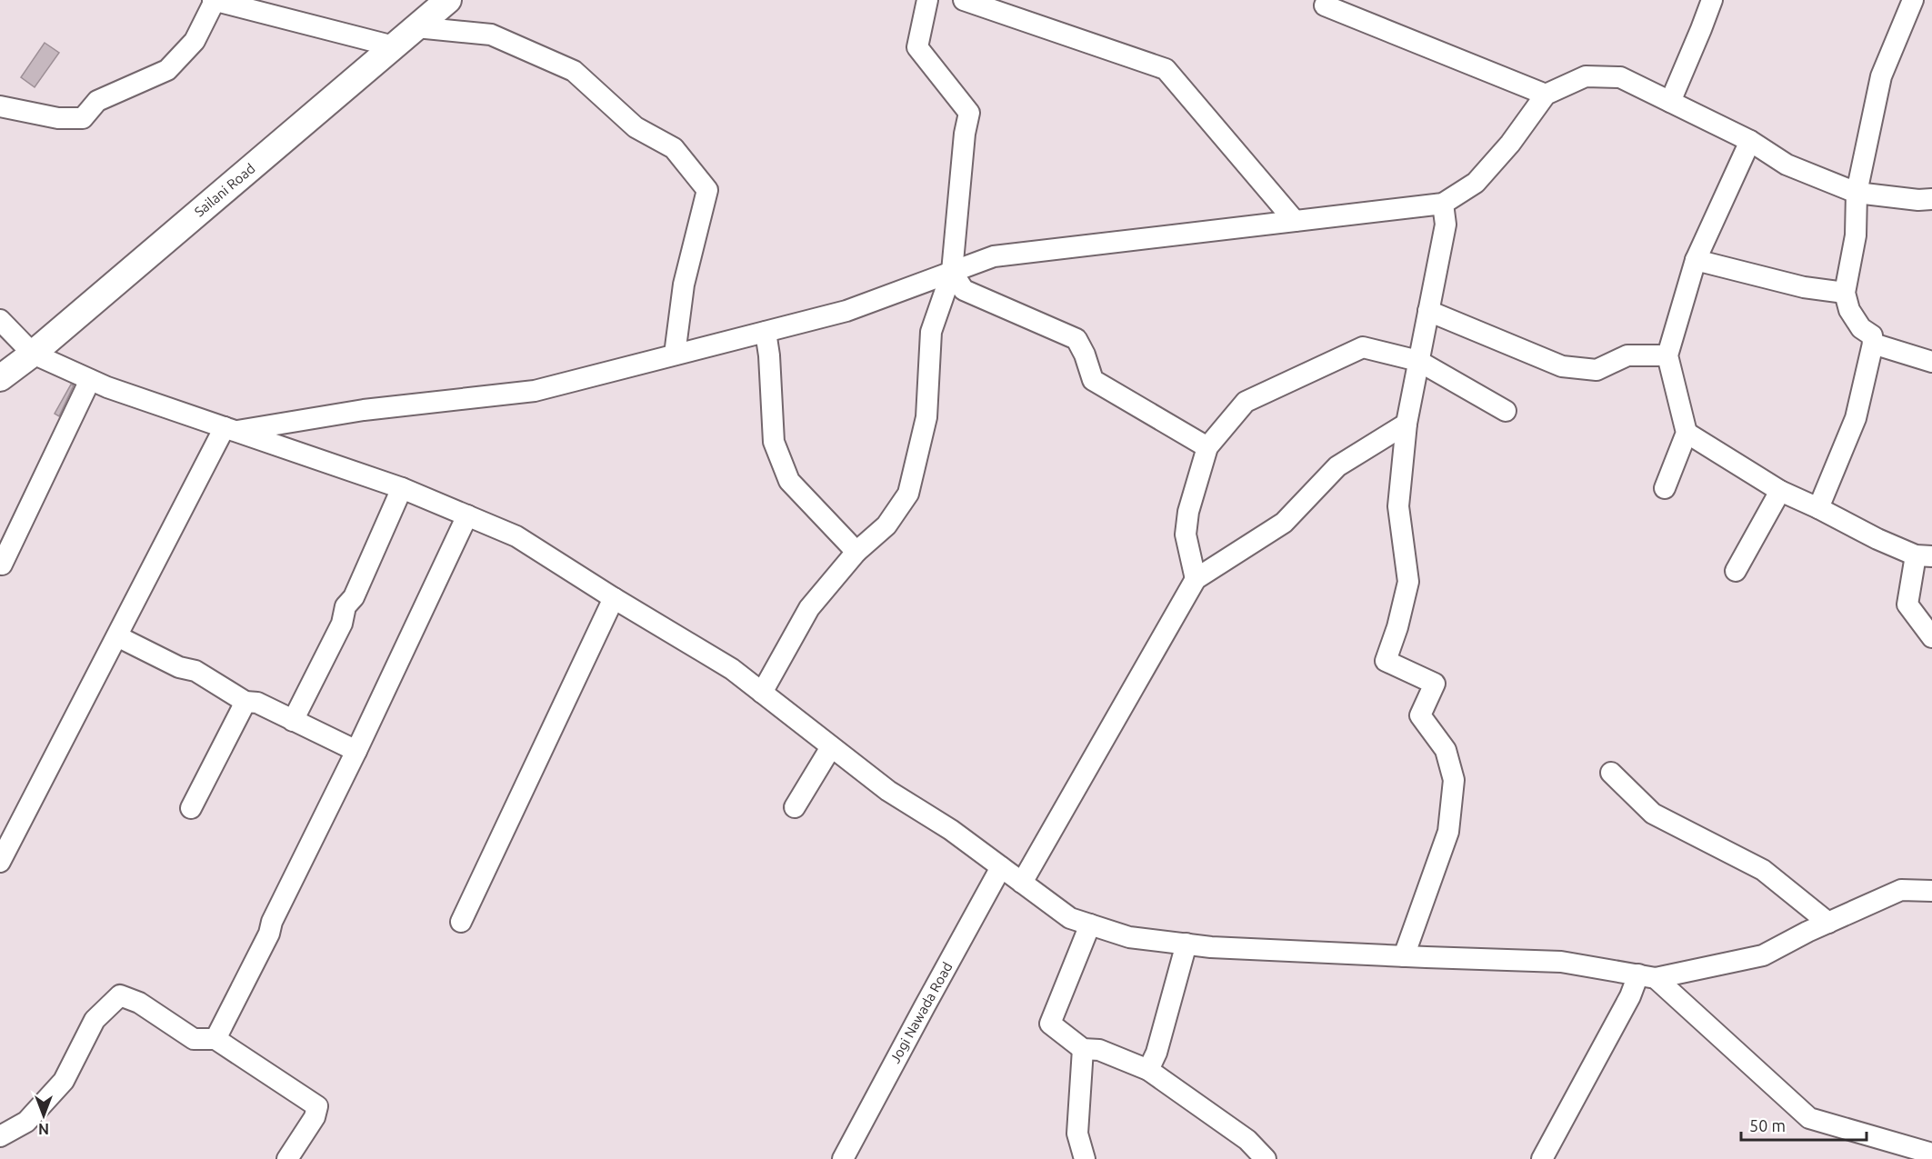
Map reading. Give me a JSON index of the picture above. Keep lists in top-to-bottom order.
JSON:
{
  "streets": {
    "main road": ["Sailani Road"],
    "street": ["Jogi Nawada Road"]
  },
  "scale_bar": "50 m",
  "north": "bottom"
}
